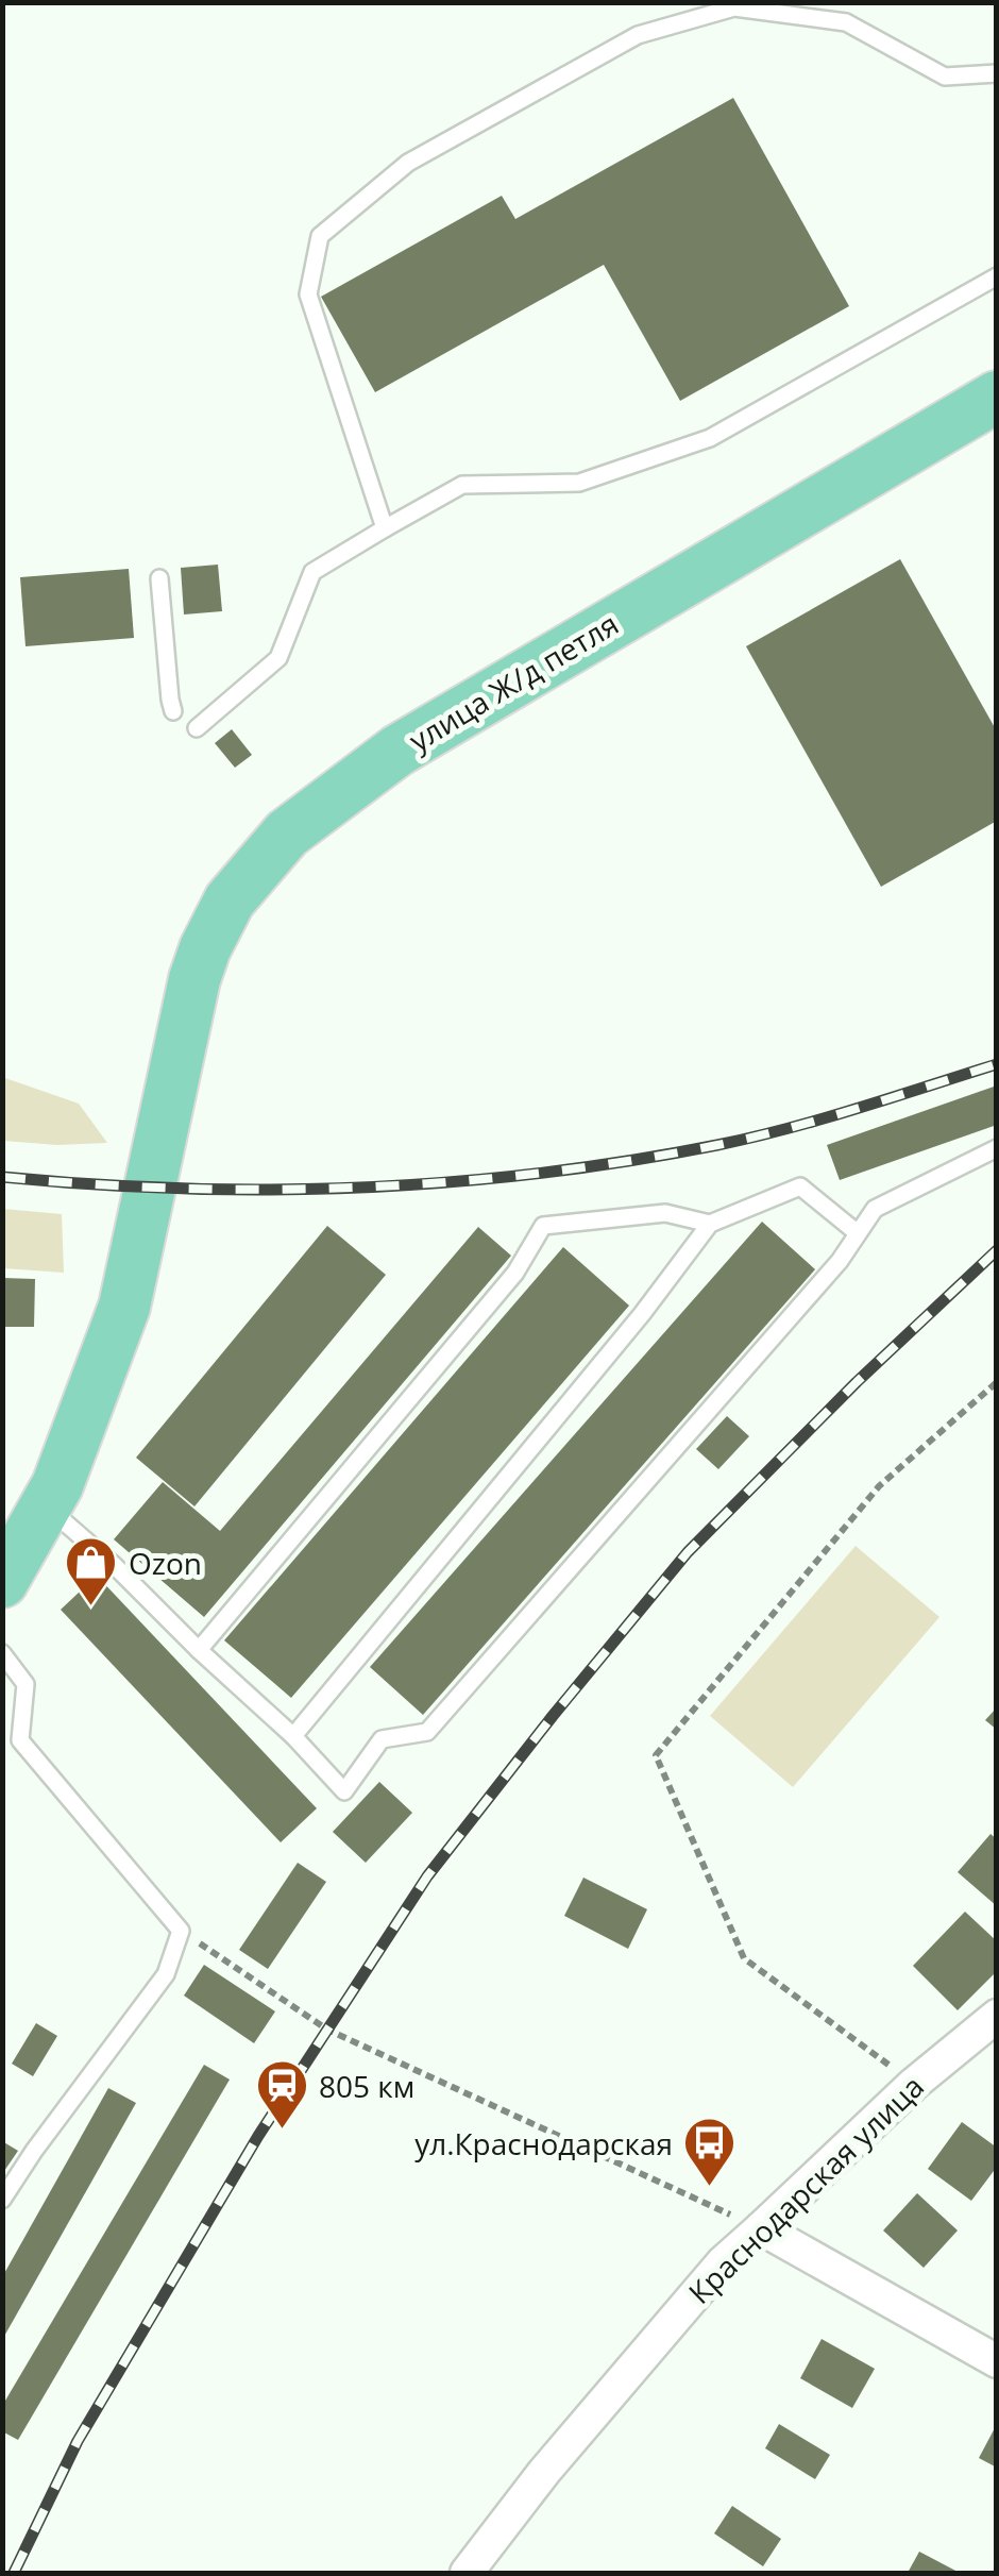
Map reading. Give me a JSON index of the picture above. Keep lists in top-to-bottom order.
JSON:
{
  "streets": {
    "main road": ["улица Ж/д петля"],
    "street": ["Краснодарская улица"]
  },
  "places": {
    "shop": ["Ozon"],
    "station": ["805 км"],
    "bus stop": ["ул.Краснодарская"]
  }
}
